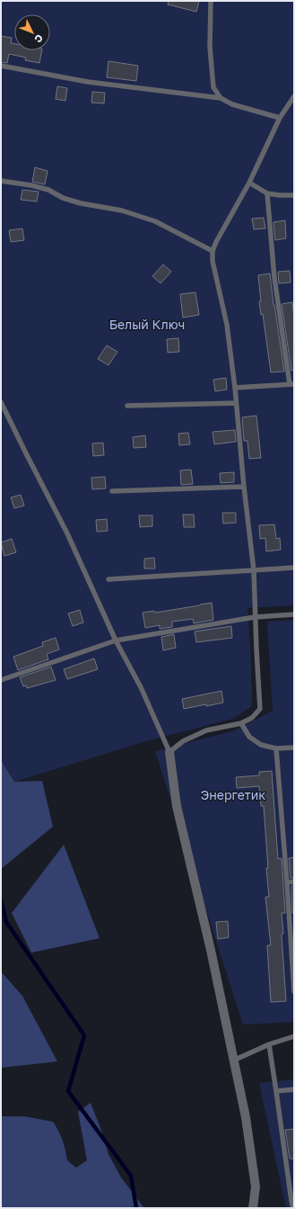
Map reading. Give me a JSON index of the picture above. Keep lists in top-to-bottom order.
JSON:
{
  "parks": ["Белый Ключ", "Энергетик"],
  "north": "bottom right"
}
